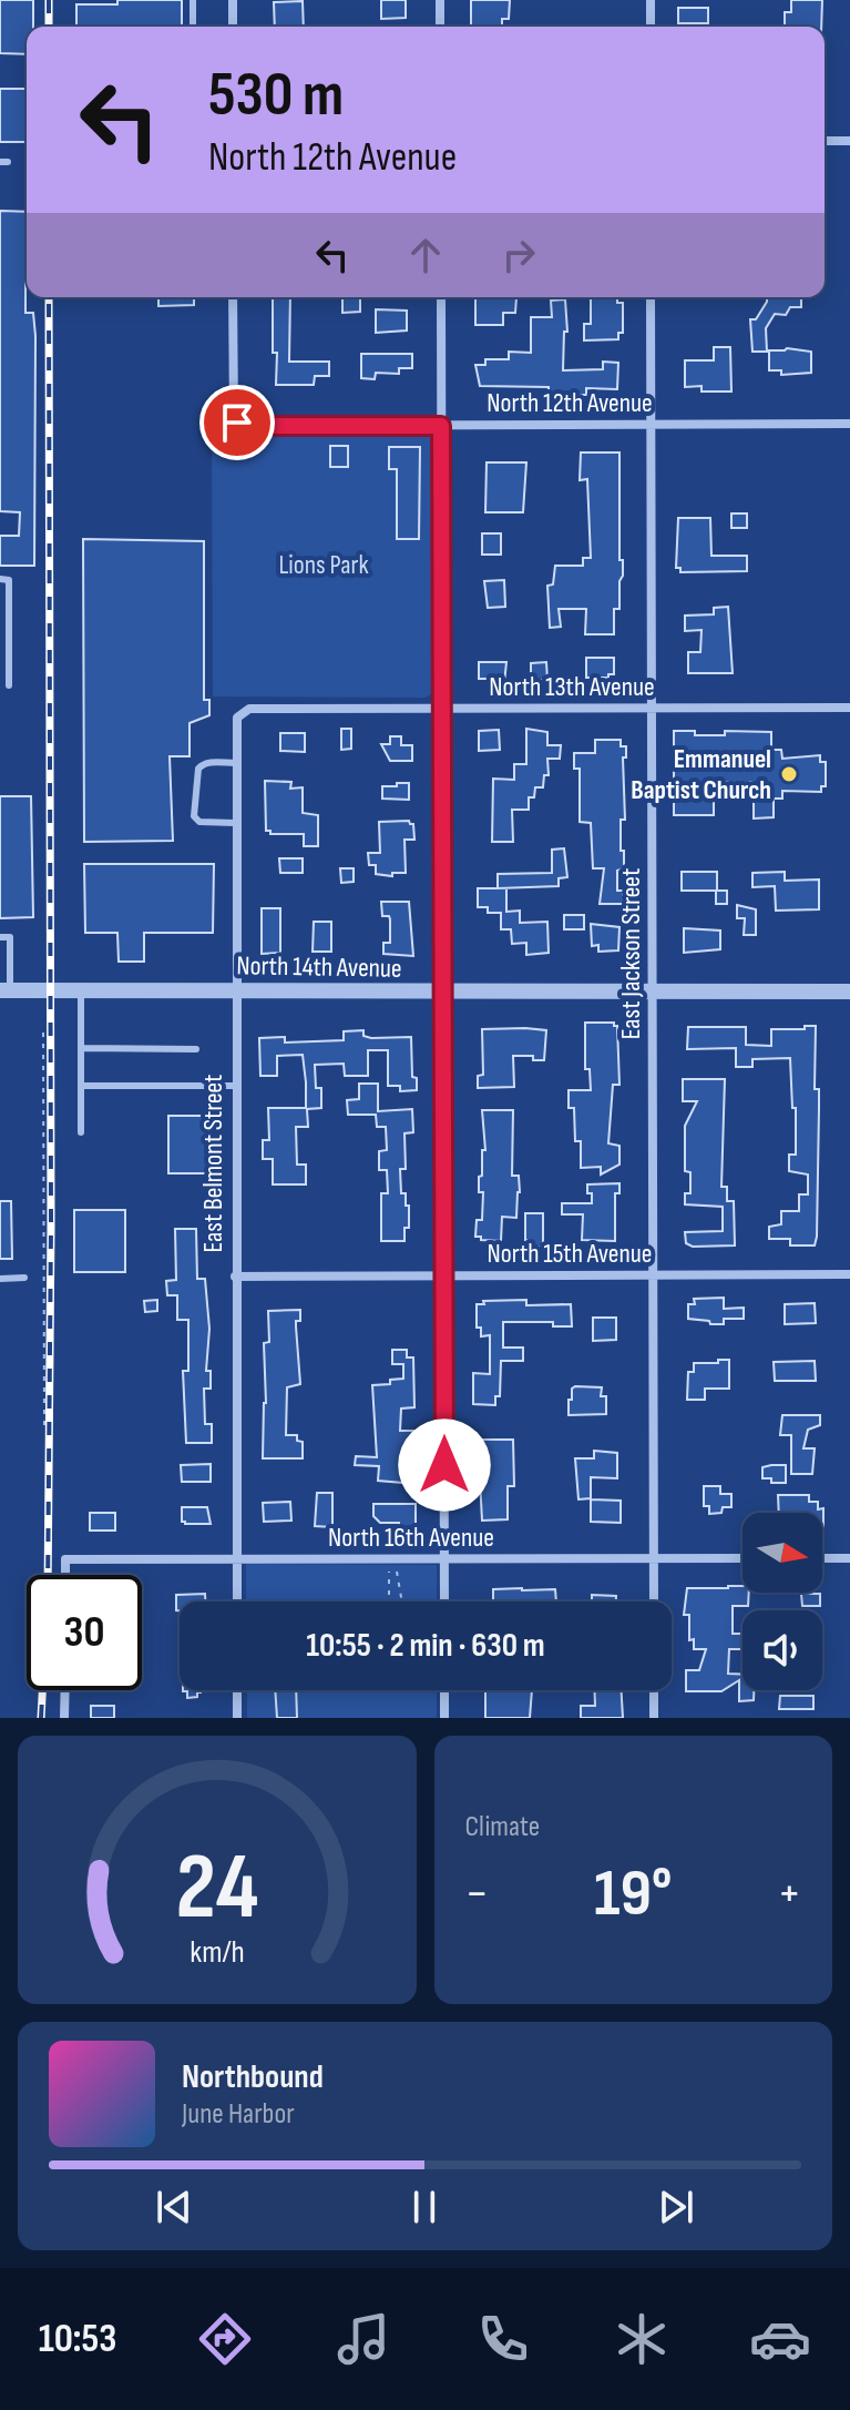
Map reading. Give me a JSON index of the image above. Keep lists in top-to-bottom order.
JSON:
{
  "streets": {
    "street": [
      "North 12th Avenue",
      "North 13th Avenue",
      "East Jackson Street",
      "North 14th Avenue",
      "East Belmont Street",
      "North 15th Avenue",
      "North 16th Avenue"
    ]
  },
  "crossings": [
    ["North 12th Avenue", "East Jackson Street"],
    ["North 13th Avenue", "East Jackson Street"],
    ["North 13th Avenue", "East Belmont Street"],
    ["East Jackson Street", "North 14th Avenue"],
    ["East Jackson Street", "North 15th Avenue"],
    ["East Jackson Street", "North 16th Avenue"],
    ["North 14th Avenue", "East Belmont Street"],
    ["East Belmont Street", "North 15th Avenue"],
    ["East Belmont Street", "North 16th Avenue"]
  ],
  "parks": ["Lions Park"],
  "places": ["Emmanuel Baptist Church"],
  "north": "right",
  "page": {
    "turn": ["530 m", "North 12th Avenue"],
    "limit": "30",
    "trip": "10:55 · 2 min · 630 m",
    "tile": "Climate",
    "heat": ["−", "19°", "+"],
    "song": ["Northbound", "June Harbor"],
    "tabs": "10:53",
    "gauge": ["24", "km/h"]
  }
}
